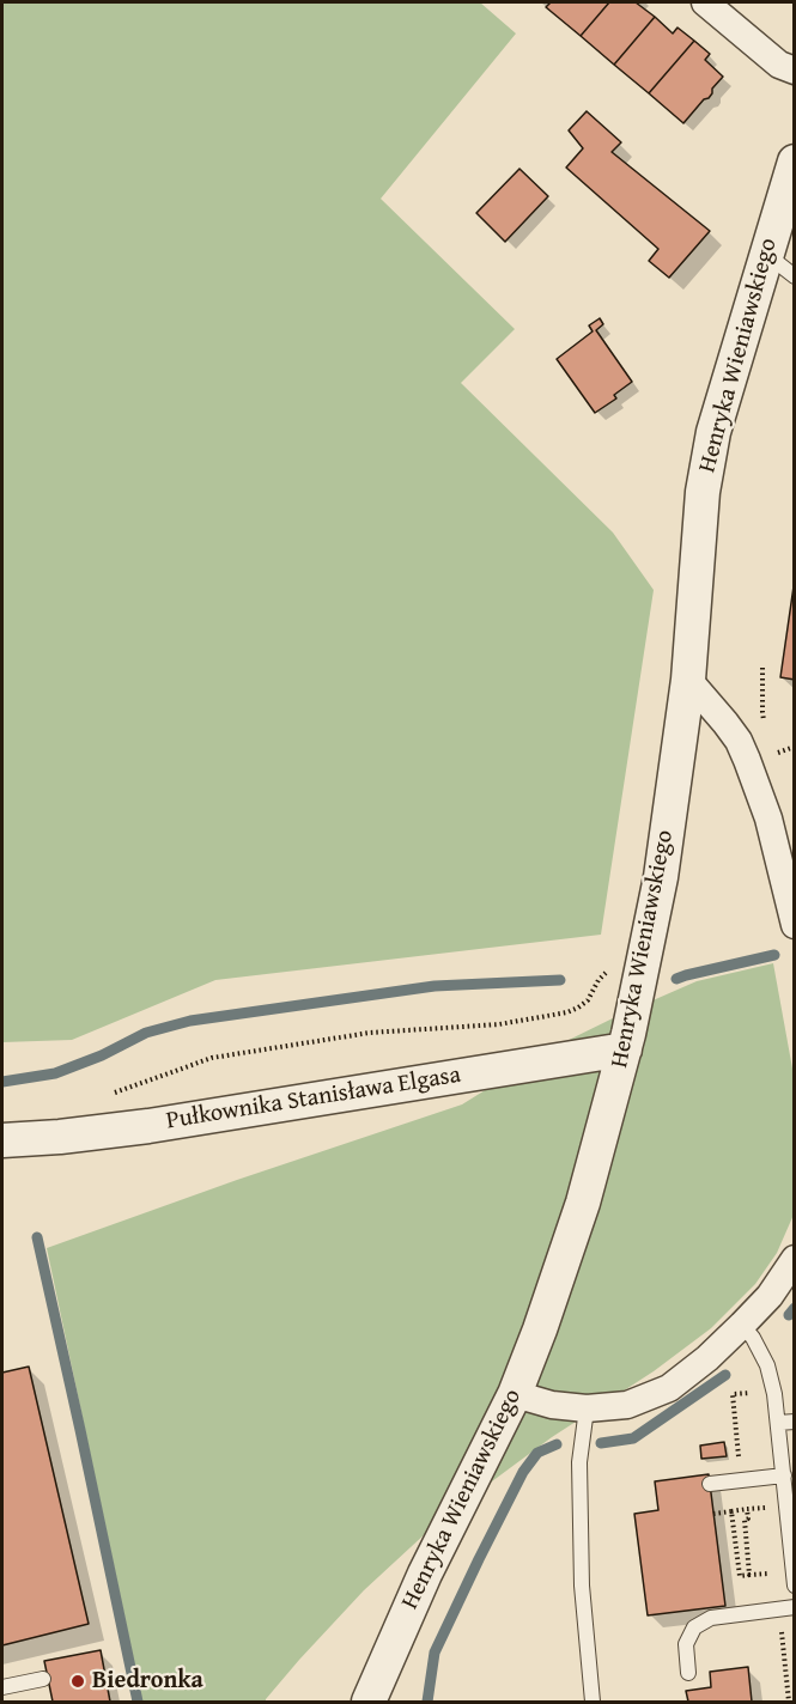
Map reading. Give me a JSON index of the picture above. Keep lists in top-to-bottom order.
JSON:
{
  "streets": {
    "street": ["Henryka Wieniawskiego", "Pułkownika Stanisława Elgasa"]
  },
  "crossings": [
    ["Henryka Wieniawskiego", "Pułkownika Stanisława Elgasa"]
  ],
  "places": ["Biedronka"]
}
